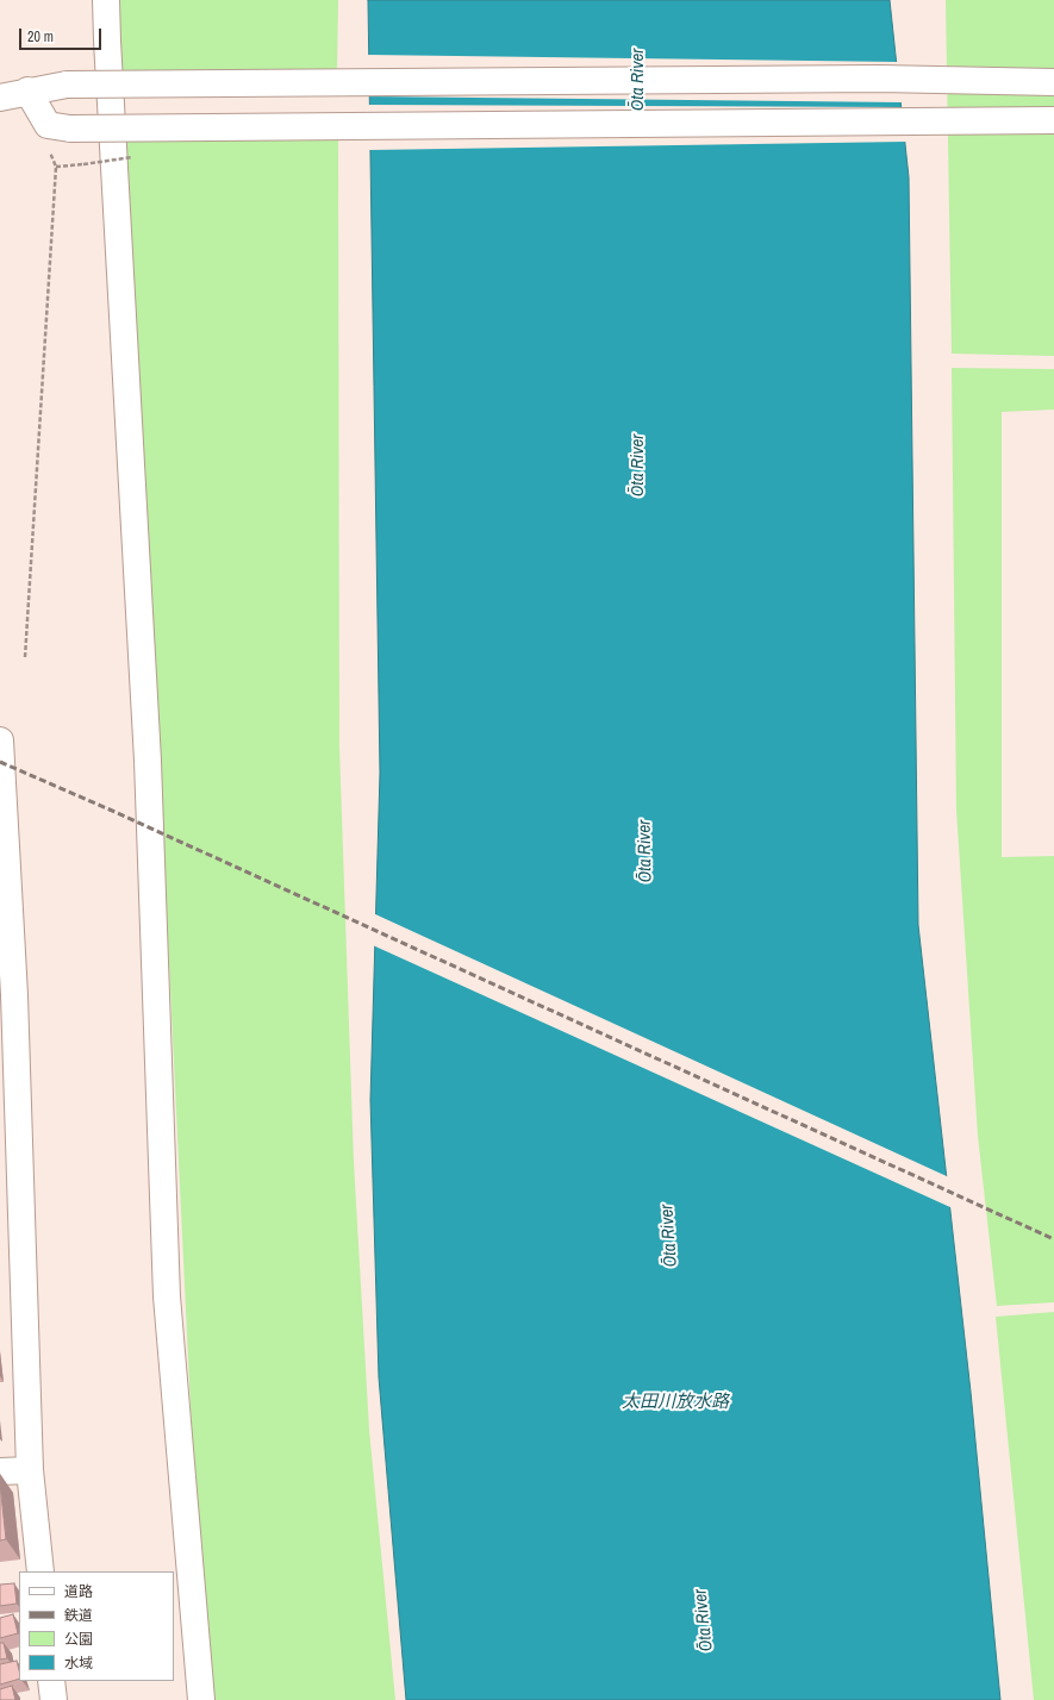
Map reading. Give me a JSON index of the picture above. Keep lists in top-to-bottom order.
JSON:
{
  "water": ["Ōta River", "太田川放水路"],
  "legend": [
    "道路",
    "鉄道",
    "公園",
    "水域"
  ],
  "scale_bar": "20 m"
}
